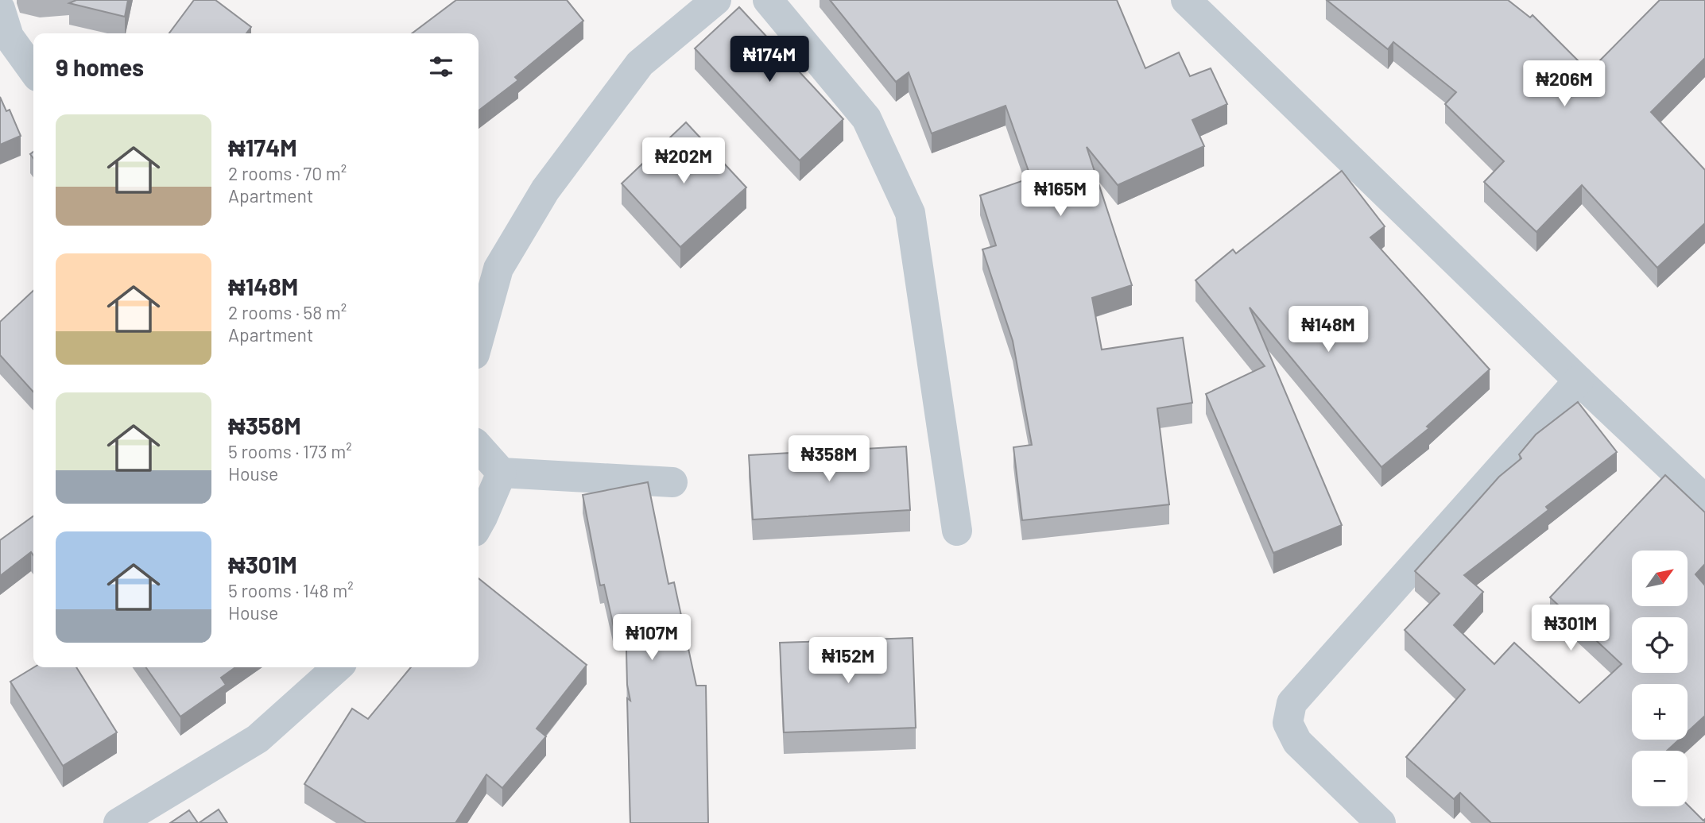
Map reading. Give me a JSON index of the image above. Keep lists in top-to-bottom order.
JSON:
{
  "north": "top right",
  "page": {
    "heading": "9 homes",
    "price": [
      "₦174M",
      "₦206M",
      "₦202M",
      "₦165M",
      "₦148M",
      "₦358M",
      "₦301M",
      "₦107M",
      "₦152M"
    ],
    "list": [
      {
        "name": "₦174M",
        "note": "2 rooms · 70 m² · Apartment"
      },
      {
        "name": "₦148M",
        "note": "2 rooms · 58 m² · Apartment"
      },
      {
        "name": "₦358M",
        "note": "5 rooms · 173 m² · House"
      },
      {
        "name": "₦301M",
        "note": "5 rooms · 148 m² · House"
      }
    ],
    "map_buttons": ["+", "−"]
  }
}
